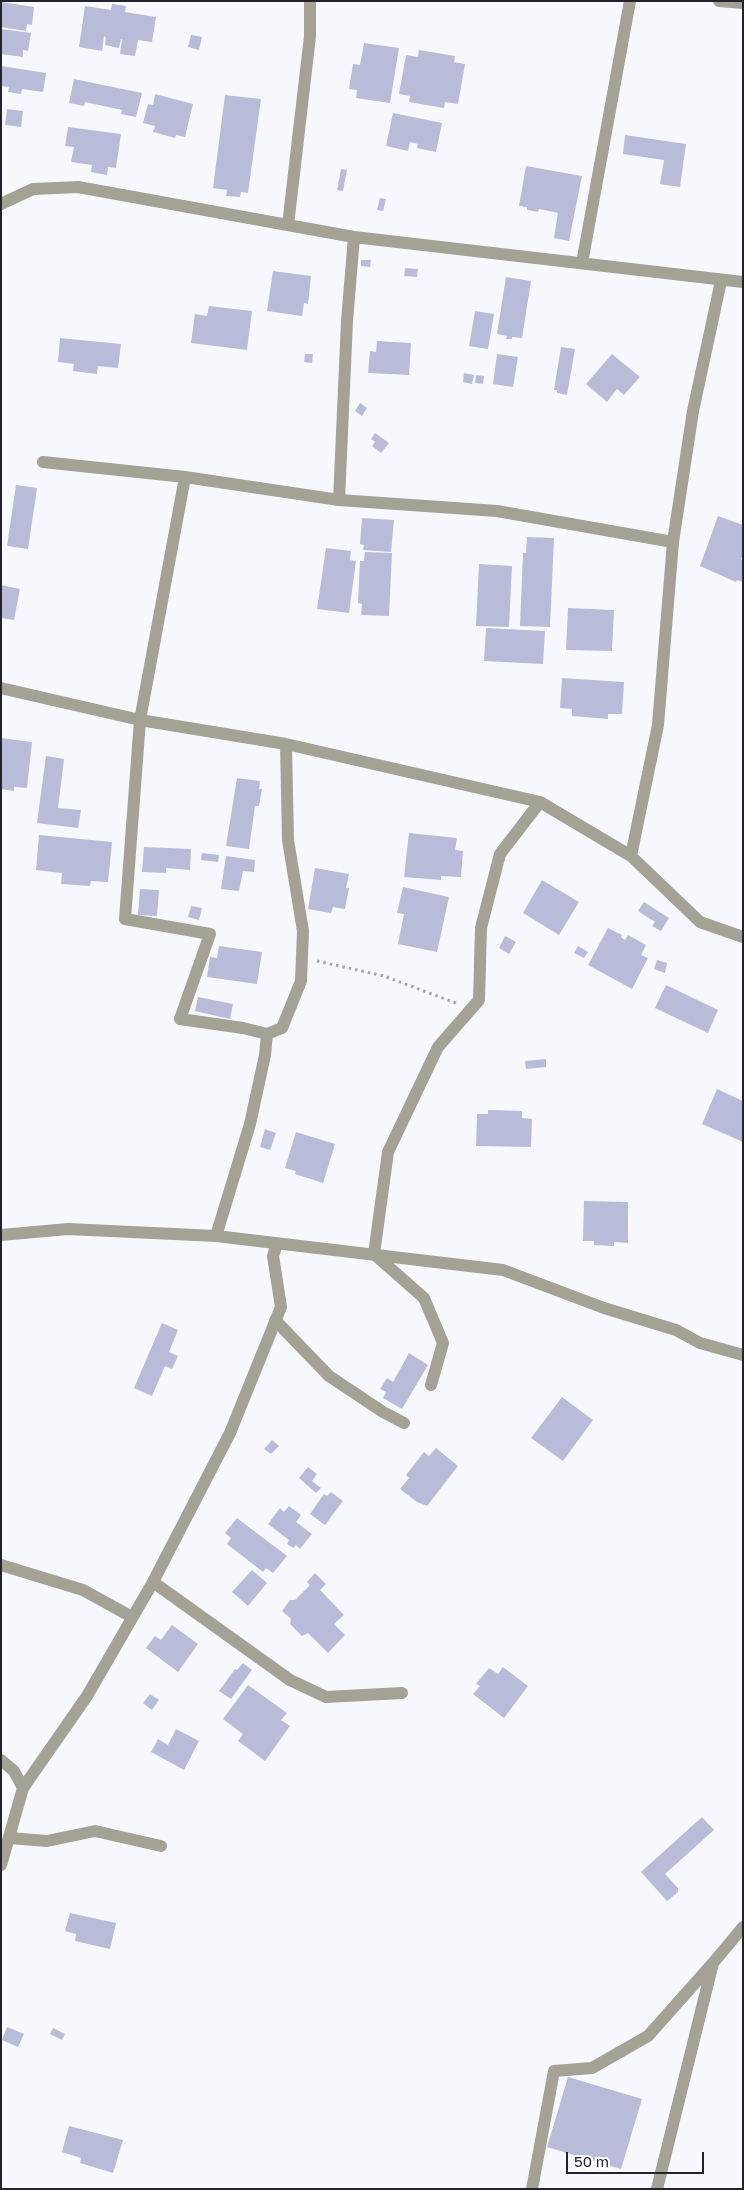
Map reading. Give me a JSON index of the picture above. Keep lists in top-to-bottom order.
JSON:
{
  "scale_bar": "50 m"
}
